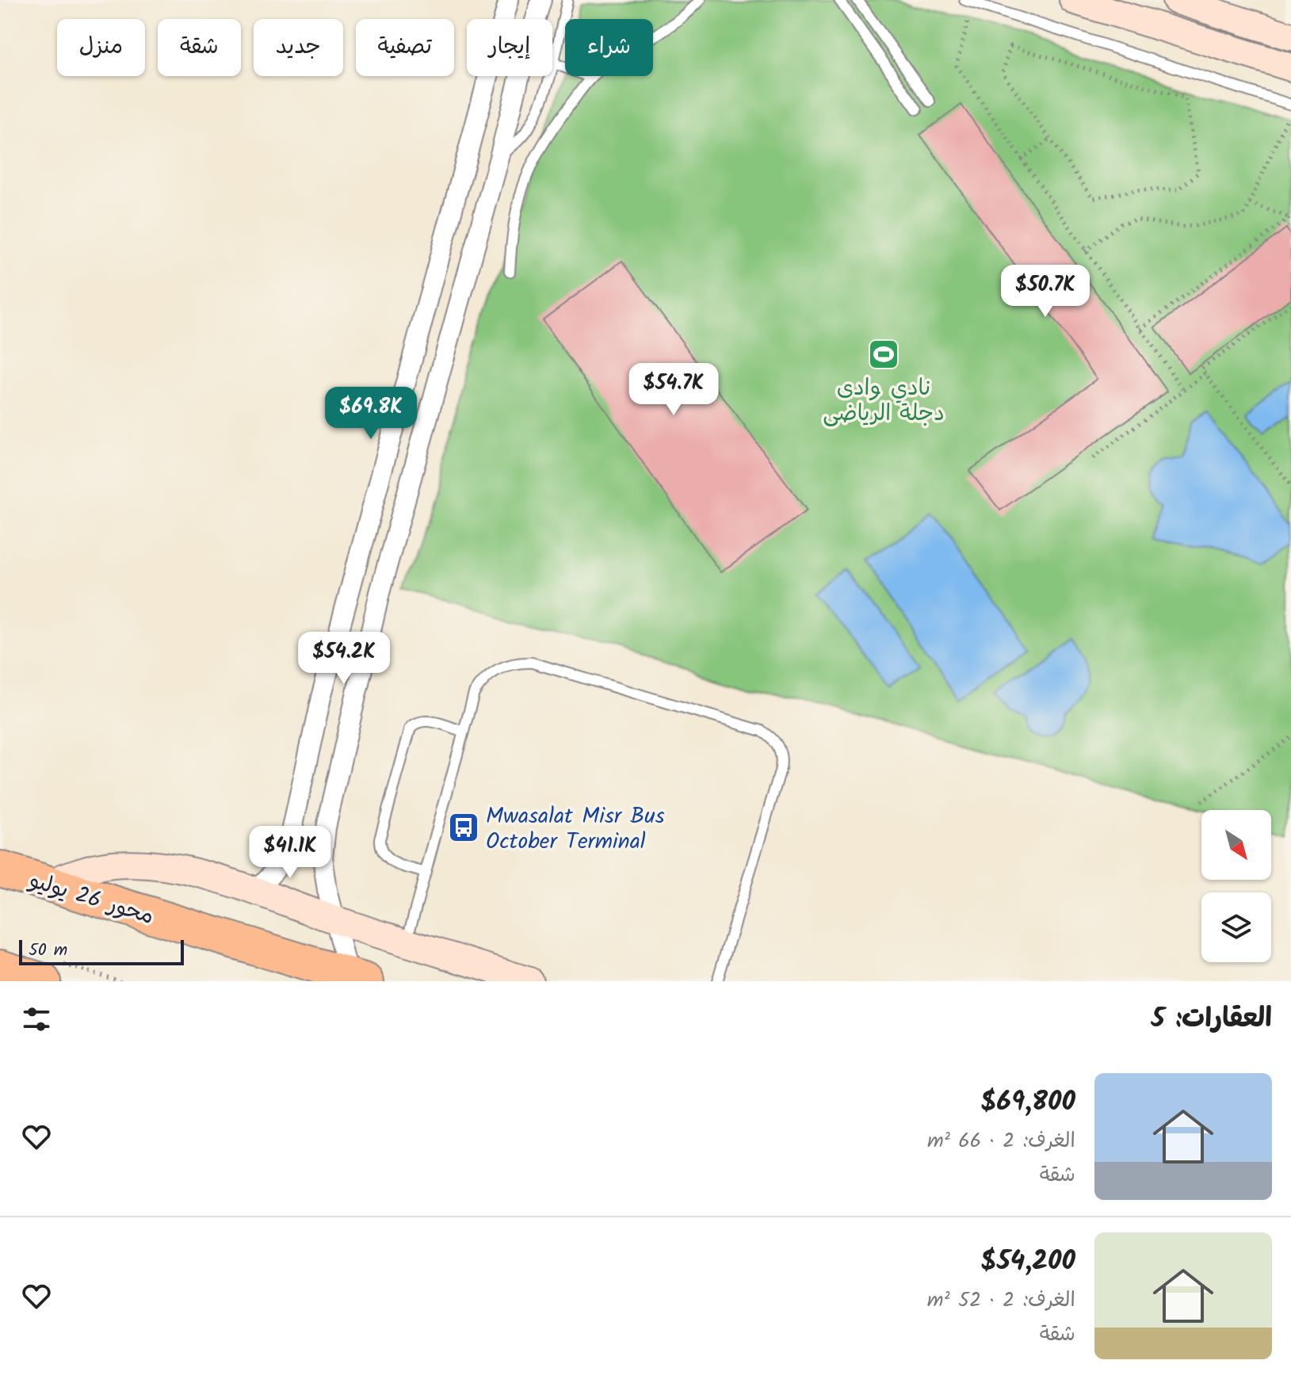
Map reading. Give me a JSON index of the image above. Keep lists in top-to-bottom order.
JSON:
{
  "streets": {
    "highway": ["محور 26 يوليو"]
  },
  "places": {
    "sports": ["نادي وادى دجلة الرياضى"],
    "bus stop": ["Mwasalat Misr Bus October Terminal"]
  },
  "scale_bar": "50 m",
  "north": "bottom right",
  "page": {
    "chip": [
      "شراء",
      "إيجار",
      "تصفية",
      "جديد",
      "شقة",
      "منزل"
    ],
    "price": [
      "$50.7K",
      "$54.7K",
      "$69.8K",
      "$54.2K",
      "$41.1K"
    ],
    "scale": "50 m",
    "heading": "العقارات: 5",
    "list": [
      {
        "name": "$69,800",
        "note": "الغرف: 2 · 66 m² · شقة"
      },
      {
        "name": "$54,200",
        "note": "الغرف: 2 · 52 m² · شقة"
      }
    ]
  }
}
